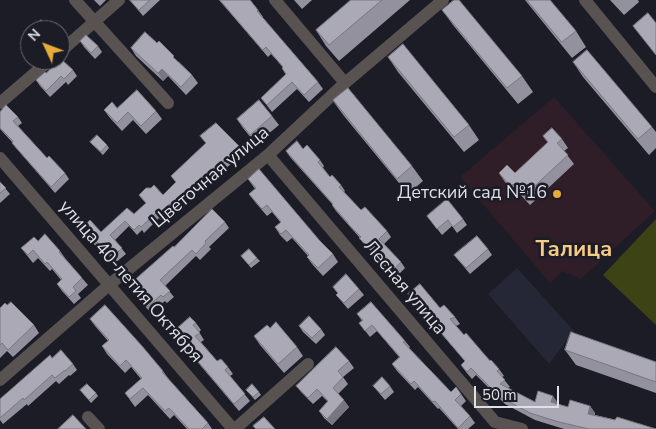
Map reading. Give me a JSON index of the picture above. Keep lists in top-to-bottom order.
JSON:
{
  "streets": {
    "street": ["Цветочная улица", "улица 40-летия Октября", "Лесная улица"]
  },
  "crossings": [
    ["Цветочная улица", "улица 40-летия Октября"],
    ["Цветочная улица", "Лесная улица"]
  ],
  "districts": ["Талица"],
  "places": ["Детский сад №16"],
  "scale_bar": "50 m",
  "north": "top left"
}
